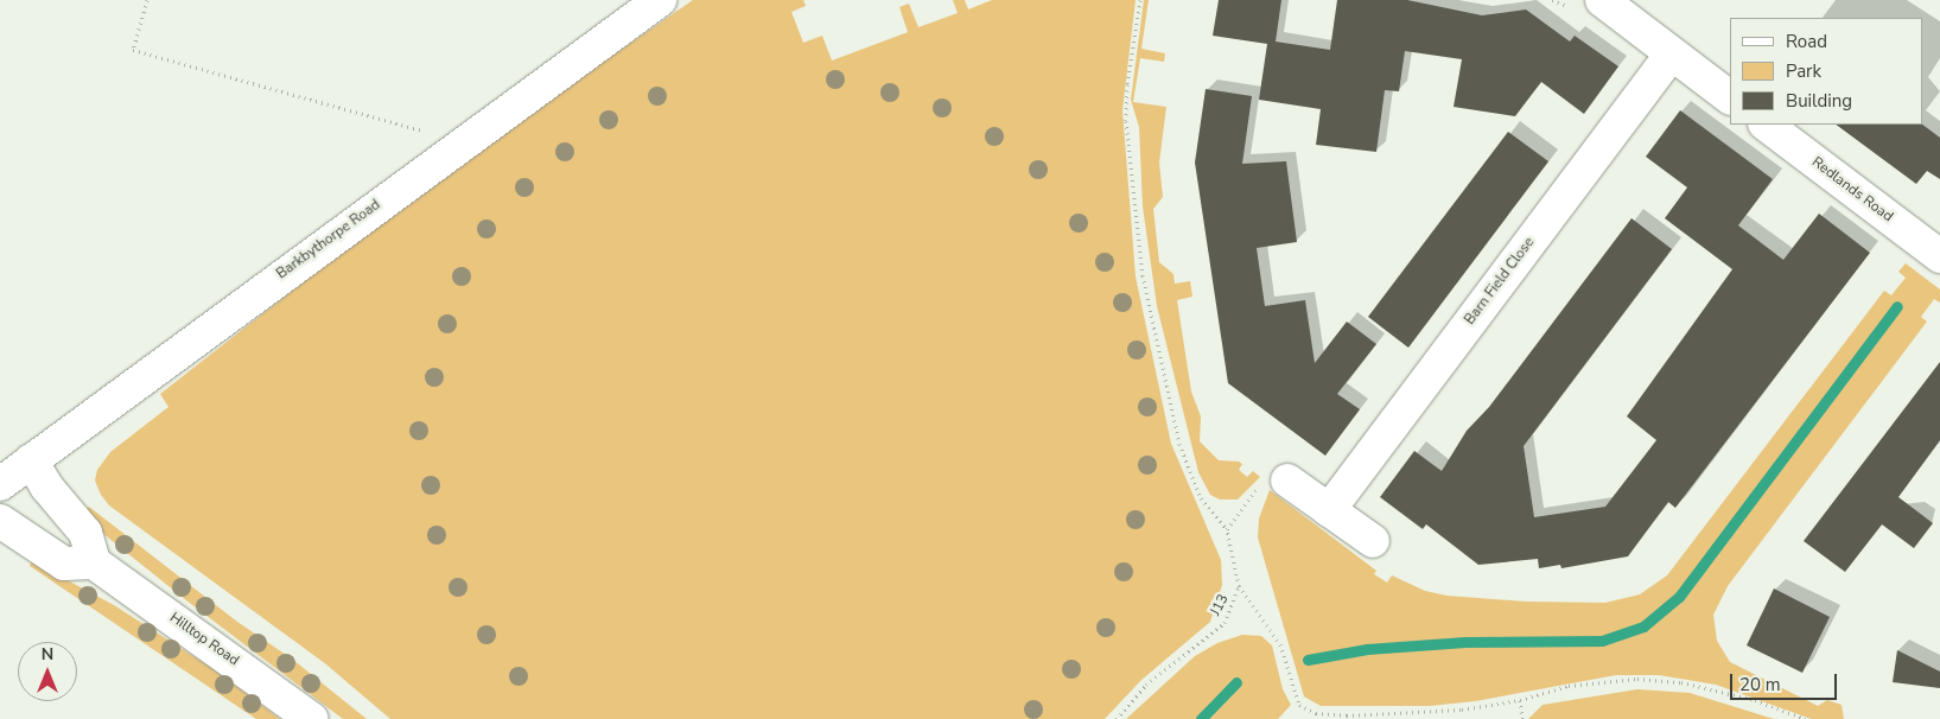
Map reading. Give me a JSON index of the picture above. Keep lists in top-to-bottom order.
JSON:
{
  "streets": {
    "street": [
      "Redlands Road",
      "Barkbythorpe Road",
      "Barn Field Close",
      "Hilltop Road"
    ],
    "path": ["J13"]
  },
  "legend": ["Road", "Park", "Building"],
  "scale_bar": "20 m",
  "north": "top"
}
